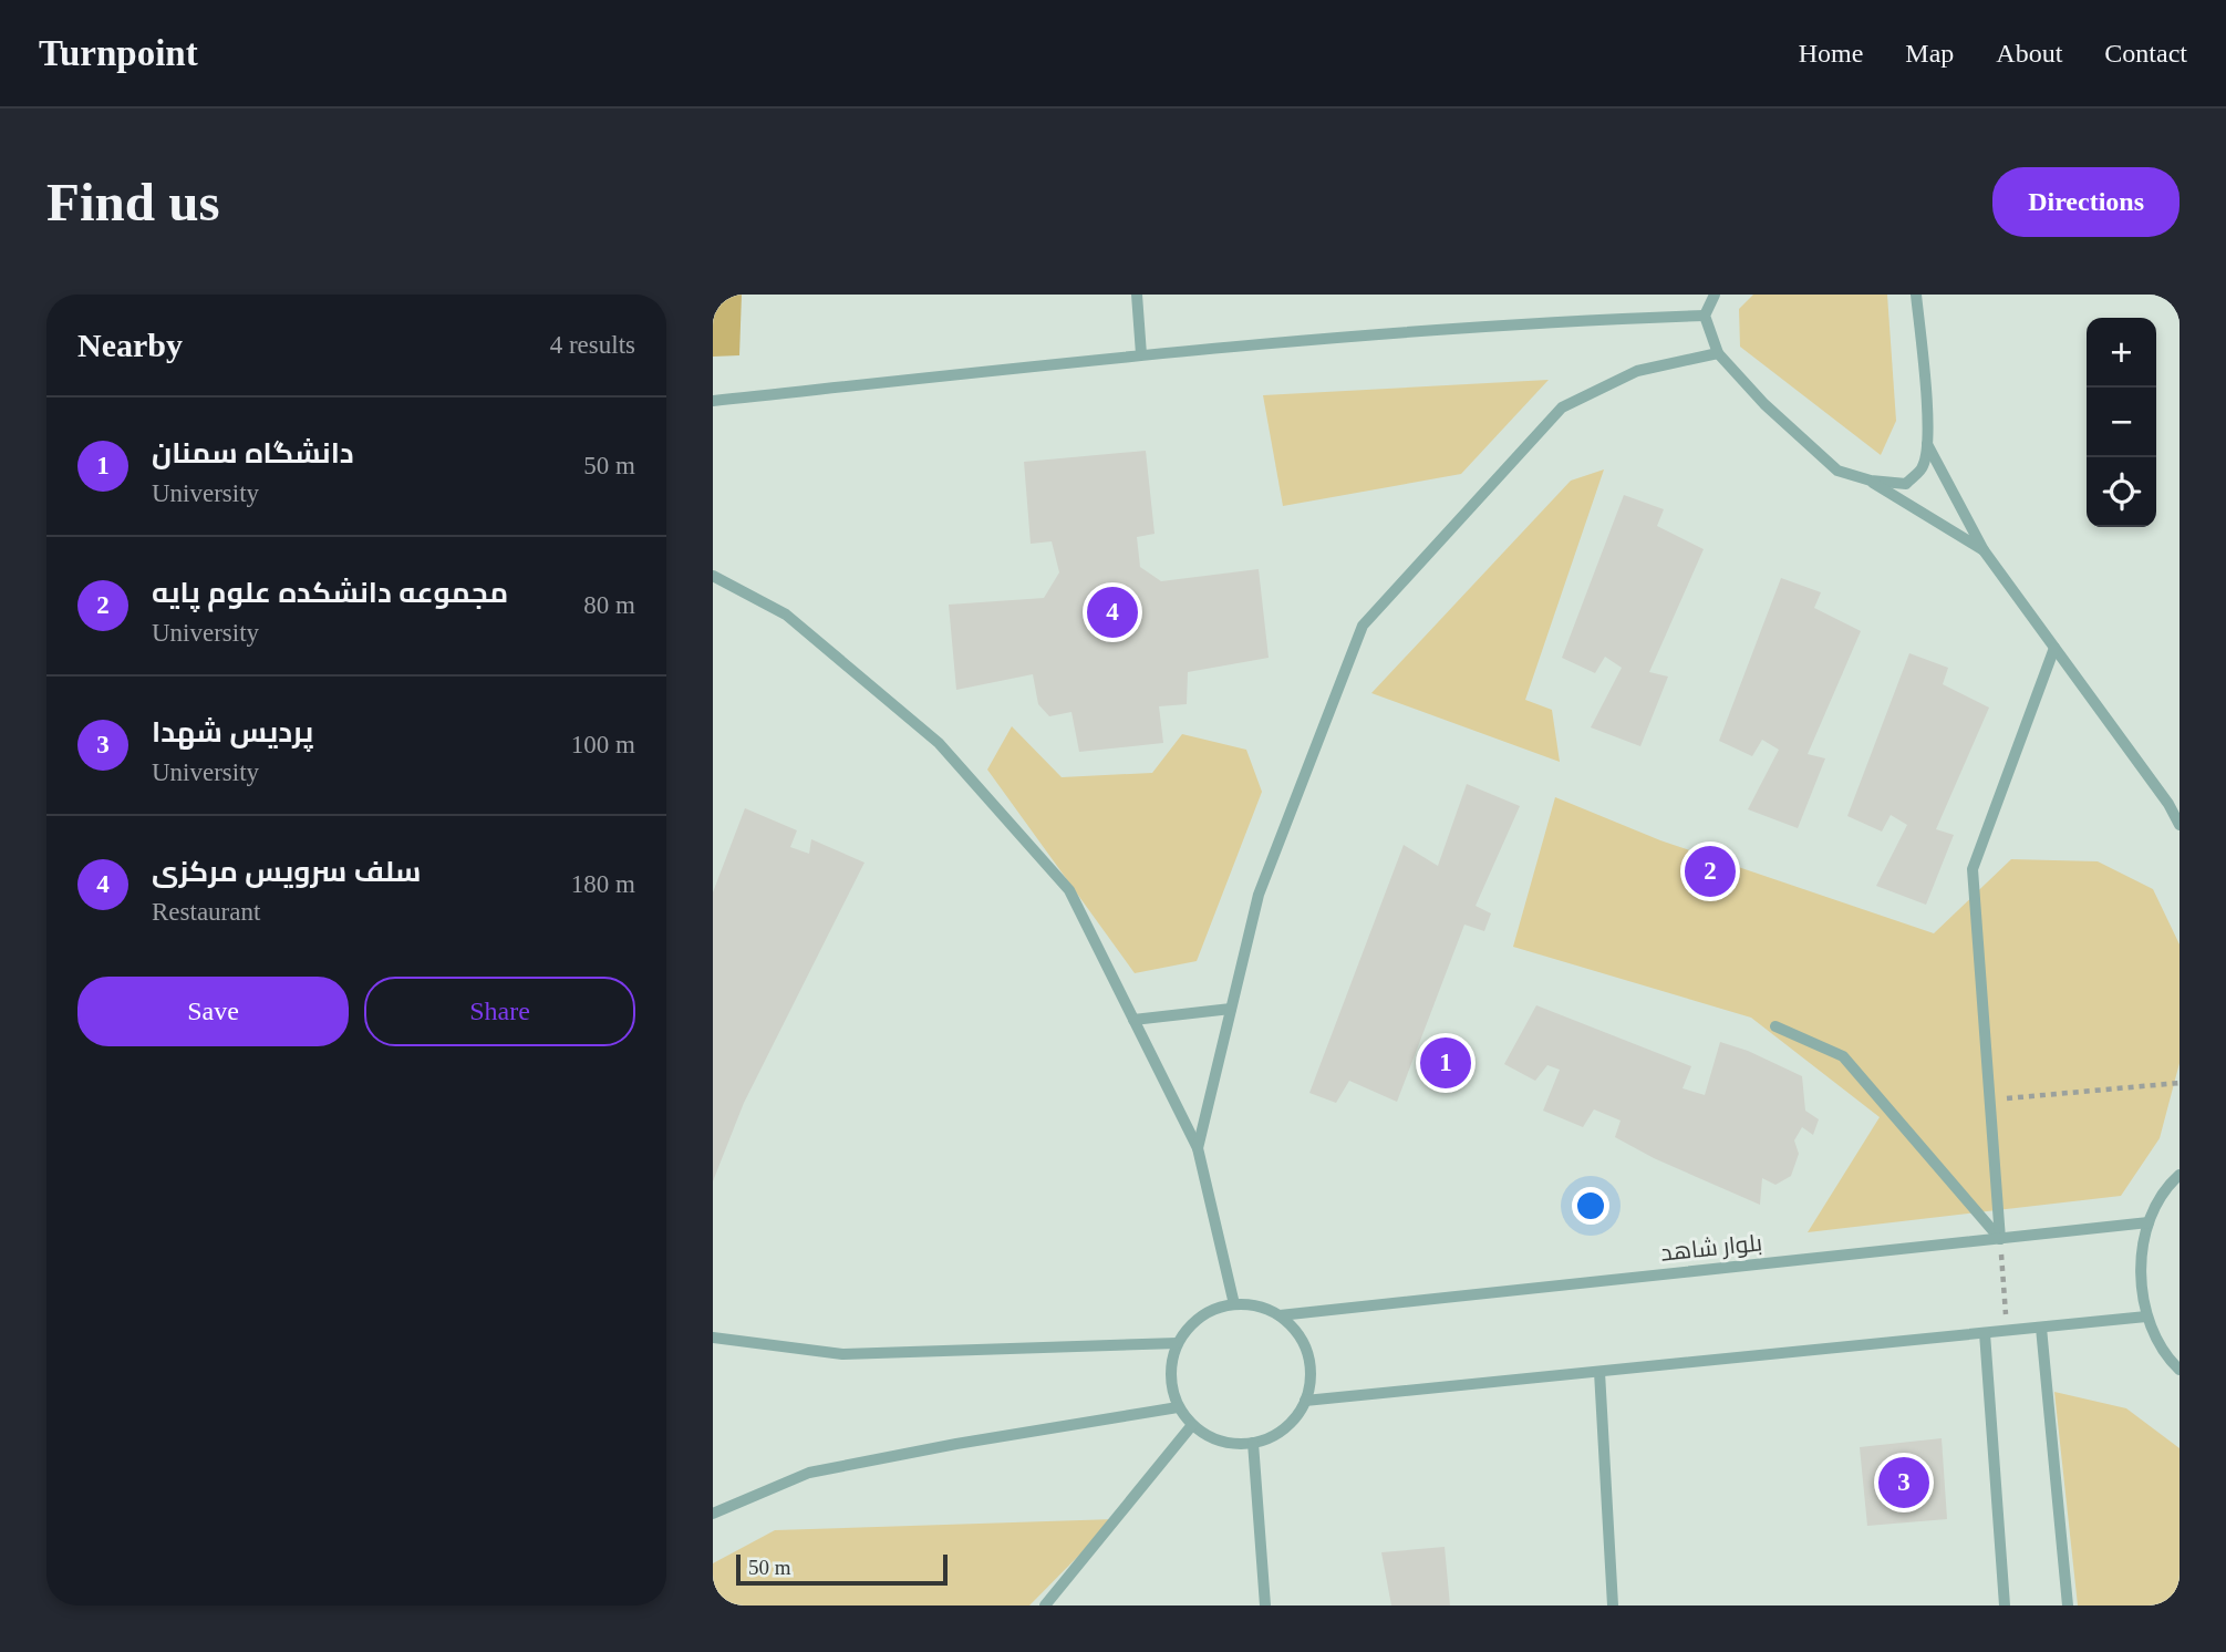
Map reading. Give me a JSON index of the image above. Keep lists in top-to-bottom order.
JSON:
{
  "streets": {
    "lane": ["بلوار شاهد"]
  },
  "scale_bar": "50 m",
  "page": {
    "header": "Turnpoint",
    "nav": [
      "Home",
      "Map",
      "About",
      "Contact"
    ],
    "buttons": [
      "Directions",
      ["Save", "Share"]
    ],
    "title": "Find us",
    "heading": ["Nearby", "4 results"],
    "map_buttons": ["+", "−"],
    "list": [
      {
        "mark": "1",
        "name": "دانشگاه سمنان",
        "note": "University",
        "value": "50 m"
      },
      {
        "mark": "2",
        "name": "مجموعه دانشکده علوم پایه",
        "note": "University",
        "value": "80 m"
      },
      {
        "mark": "3",
        "name": "پردیس شهدا",
        "note": "University",
        "value": "100 m"
      },
      {
        "mark": "4",
        "name": "سلف سرویس مرکزی",
        "note": "Restaurant",
        "value": "180 m"
      }
    ],
    "pins": [
      "4",
      "2",
      "1",
      "3"
    ],
    "scale": "50 m"
  }
}
